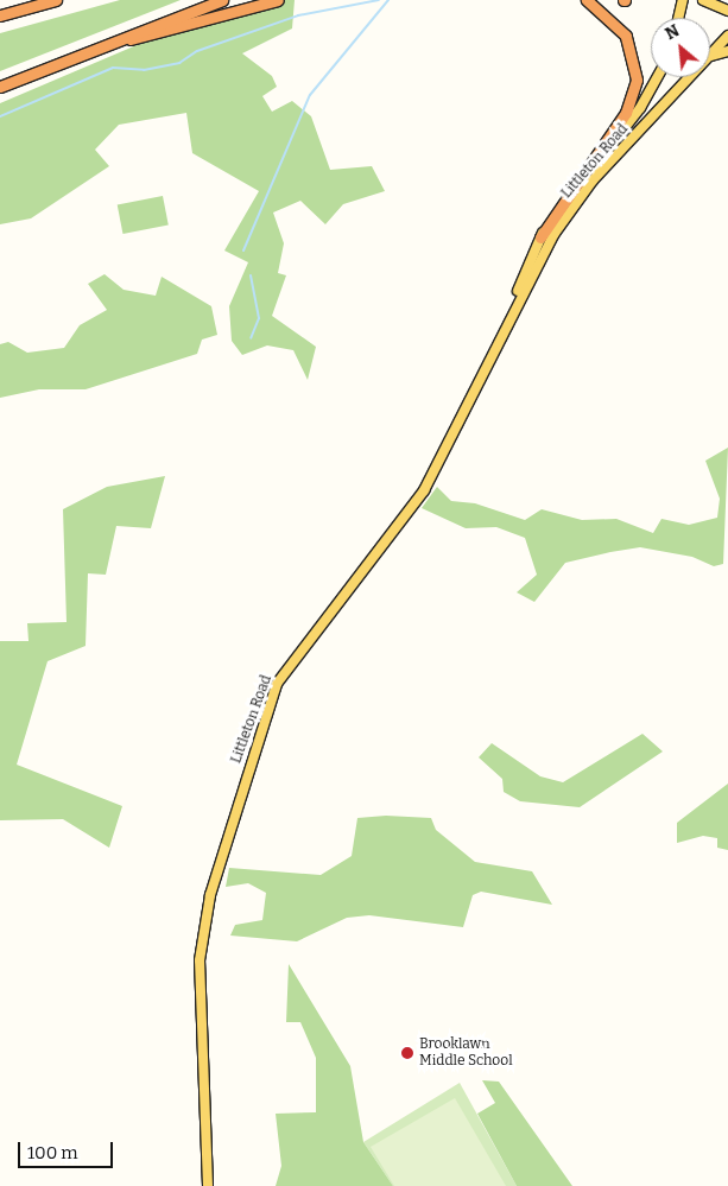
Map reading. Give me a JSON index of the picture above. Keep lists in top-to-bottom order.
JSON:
{
  "streets": {
    "main road": ["Littleton Road"]
  },
  "places": ["Brooklawn Middle School"],
  "scale_bar": "100 m",
  "north": "top left"
}
